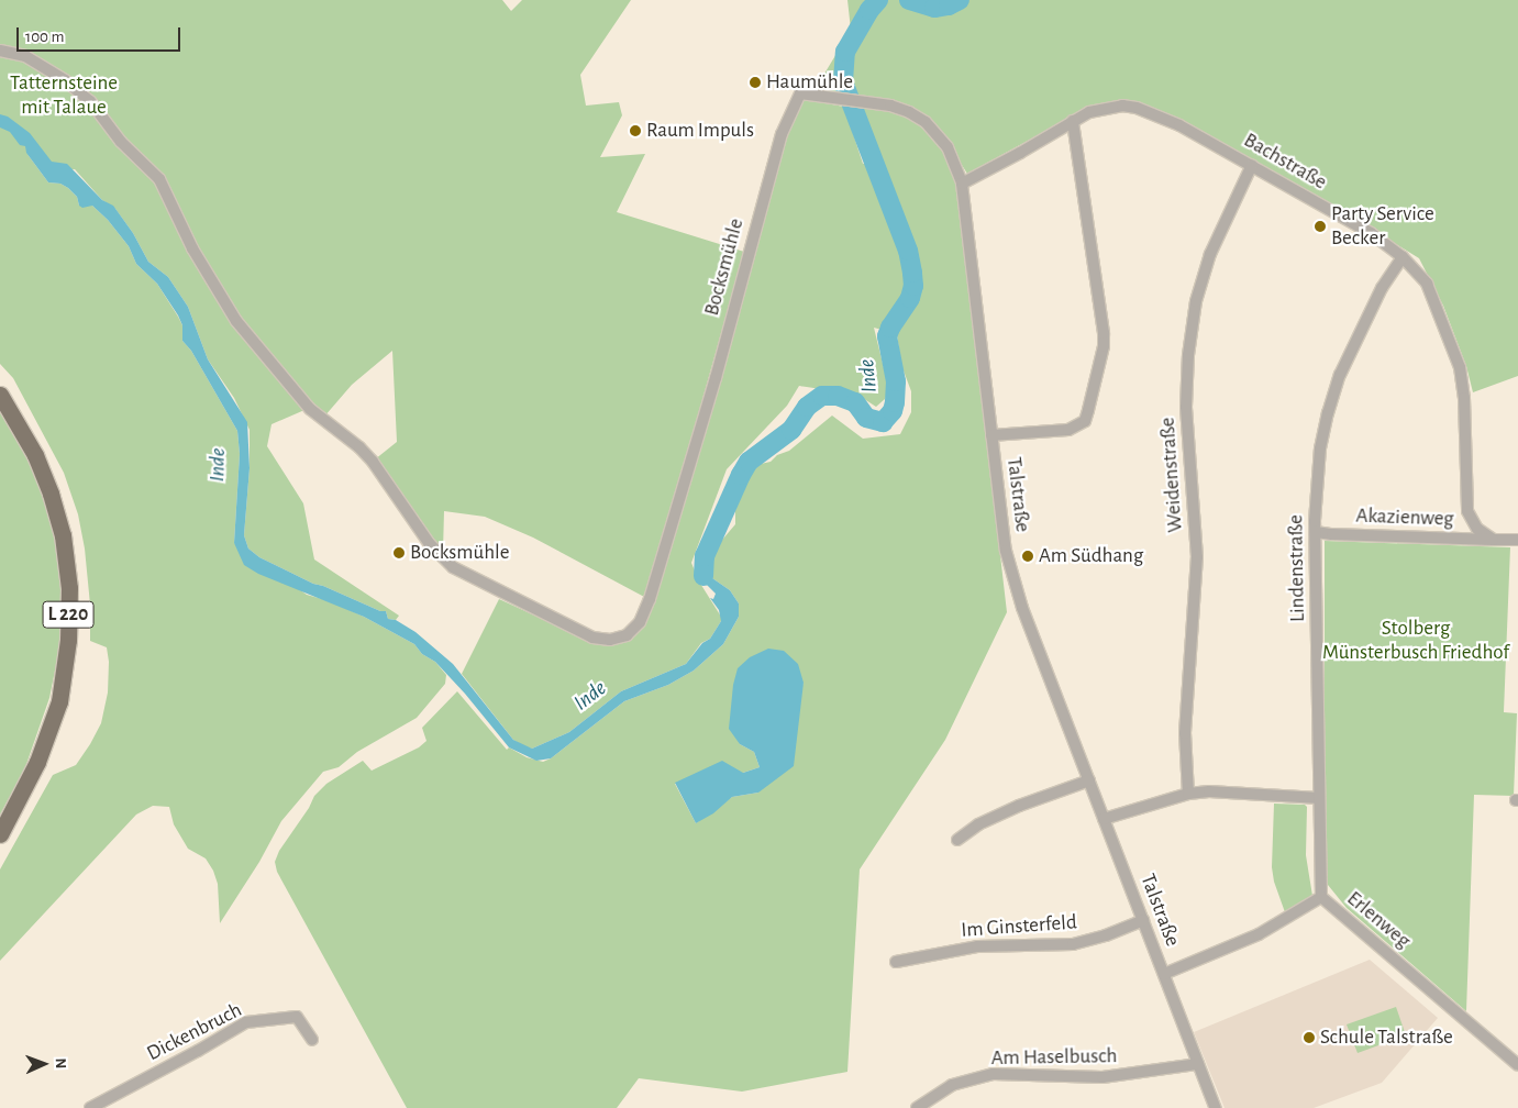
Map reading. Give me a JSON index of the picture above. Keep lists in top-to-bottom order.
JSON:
{
  "streets": {
    "main road": ["L 220"],
    "street": [
      "Bachstraße",
      "Bocksmühle",
      "Weidenstraße",
      "Talstraße",
      "Akazienweg",
      "Lindenstraße",
      "Erlenweg",
      "Im Ginsterfeld",
      "Dickenbruch",
      "Am Haselbusch"
    ]
  },
  "crossings": [
    ["Bachstraße", "Weidenstraße"],
    ["Bachstraße", "Talstraße"],
    ["Bachstraße", "Akazienweg"],
    ["Bachstraße", "Lindenstraße"],
    ["Bocksmühle", "Talstraße"],
    ["Talstraße", "Erlenweg"],
    ["Talstraße", "Im Ginsterfeld"],
    ["Talstraße", "Am Haselbusch"],
    ["Akazienweg", "Lindenstraße"],
    ["Lindenstraße", "Erlenweg"]
  ],
  "water": ["Inde"],
  "parks": ["Tatternsteine mit Talaue", "Stolberg Münsterbusch Friedhof"],
  "places": [
    "Haumühle",
    "Raum Impuls",
    "Party Service Becker",
    "Bocksmühle",
    "Am Südhang",
    "Schule Talstraße"
  ],
  "scale_bar": "100 m",
  "north": "right"
}
